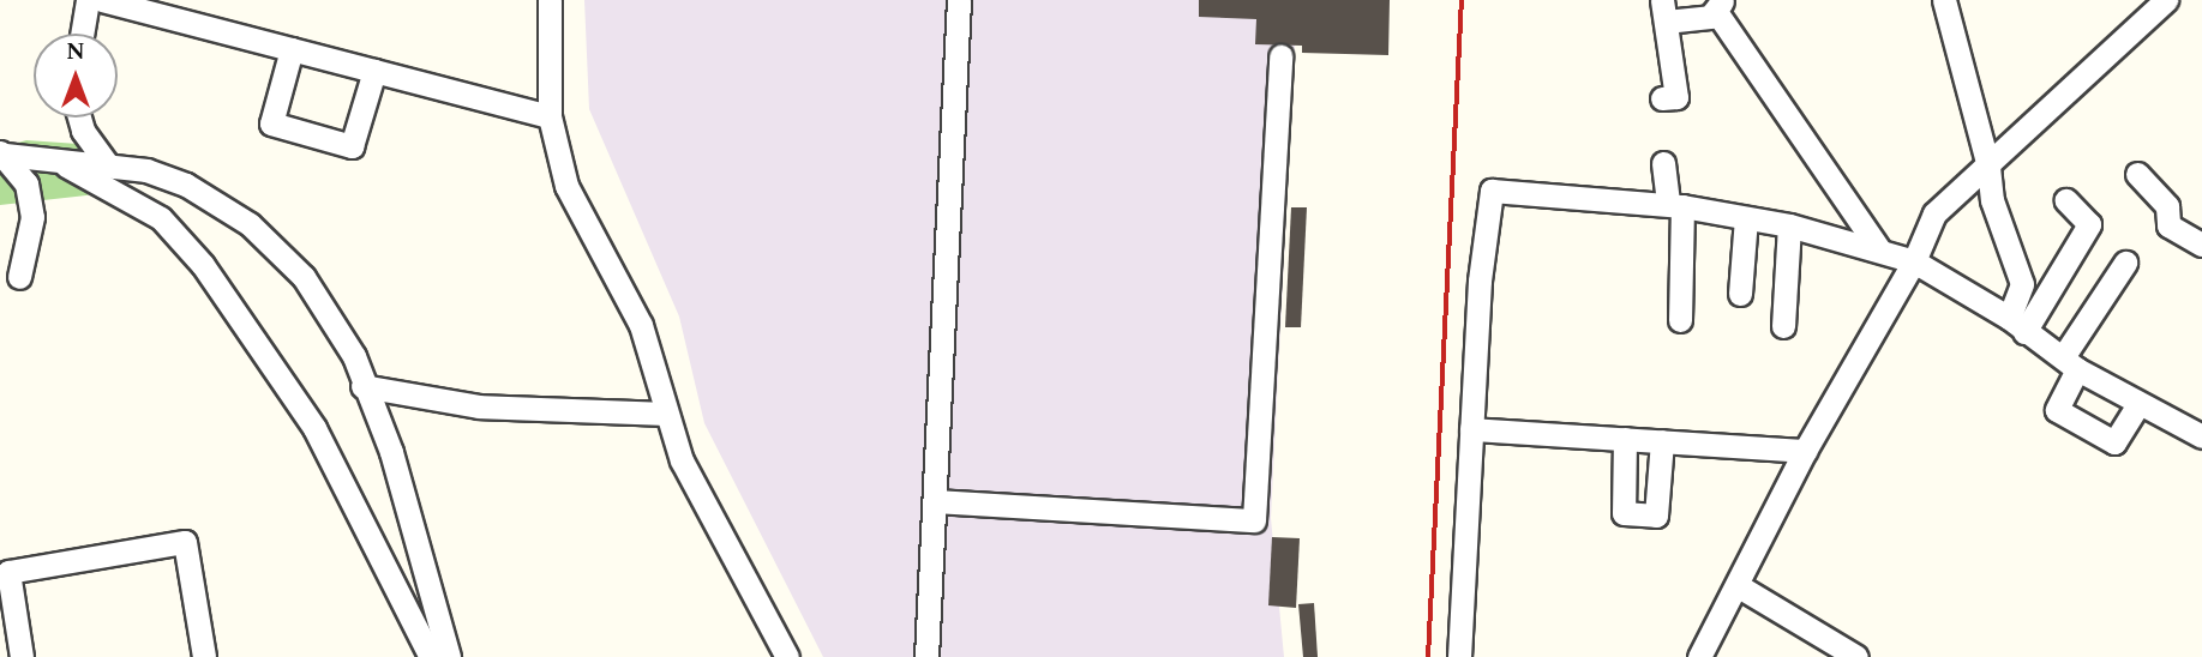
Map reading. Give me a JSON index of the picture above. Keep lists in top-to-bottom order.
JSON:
{
  "north": "top"
}
